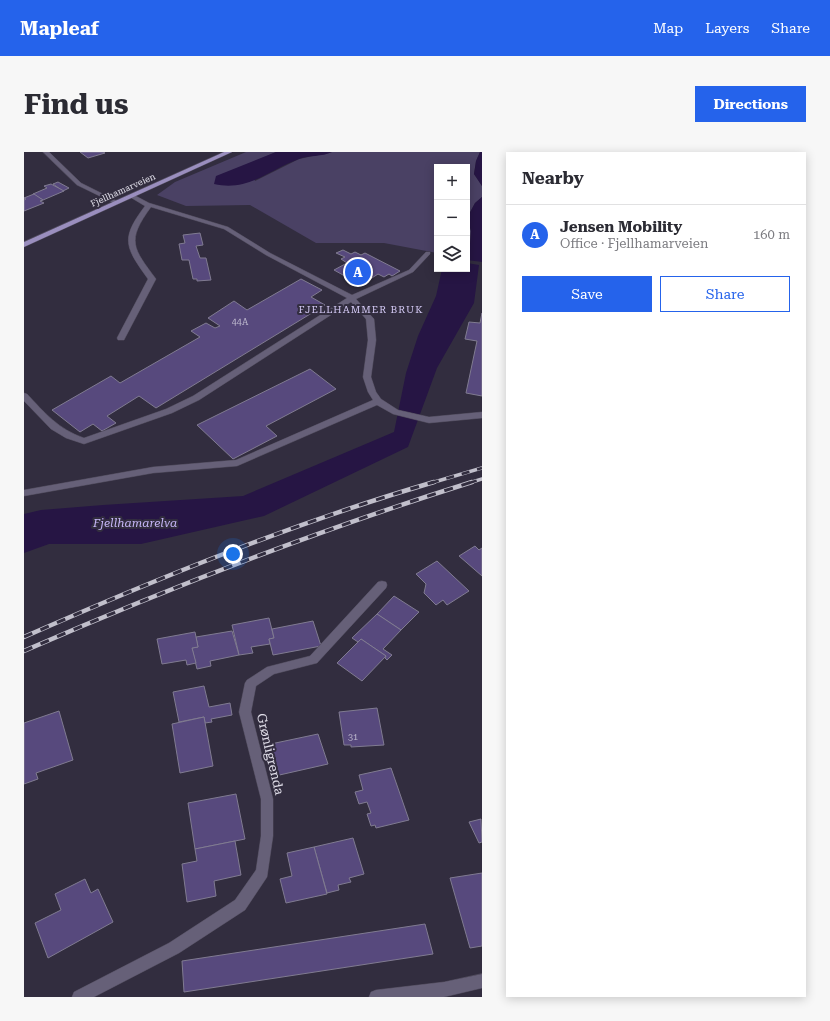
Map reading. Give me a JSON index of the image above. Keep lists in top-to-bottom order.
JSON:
{
  "streets": {
    "main road": ["Fjellhamarveien"],
    "street": ["Grønligrenda"]
  },
  "districts": ["FJELLHAMMER BRUK"],
  "water": ["Fjellhamarelva"],
  "house_numbers": ["44A", "31"],
  "page": {
    "header": "Mapleaf",
    "nav": ["Map", "Layers", "Share"],
    "buttons": [
      "Directions",
      ["Save", "Share"]
    ],
    "title": "Find us",
    "heading": "Nearby",
    "map_buttons": ["+", "−"],
    "list": [
      {
        "mark": "A",
        "name": "Jensen Mobility",
        "note": "Office · Fjellhamarveien",
        "value": "160 m"
      }
    ],
    "pins": "A"
  }
}
